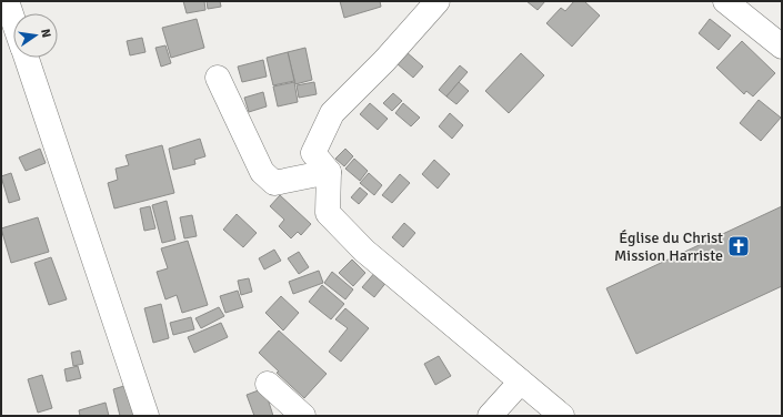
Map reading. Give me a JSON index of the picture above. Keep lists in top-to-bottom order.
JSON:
{
  "places": {
    "church": ["Église du Christ Mission Harriste"]
  },
  "north": "right"
}
